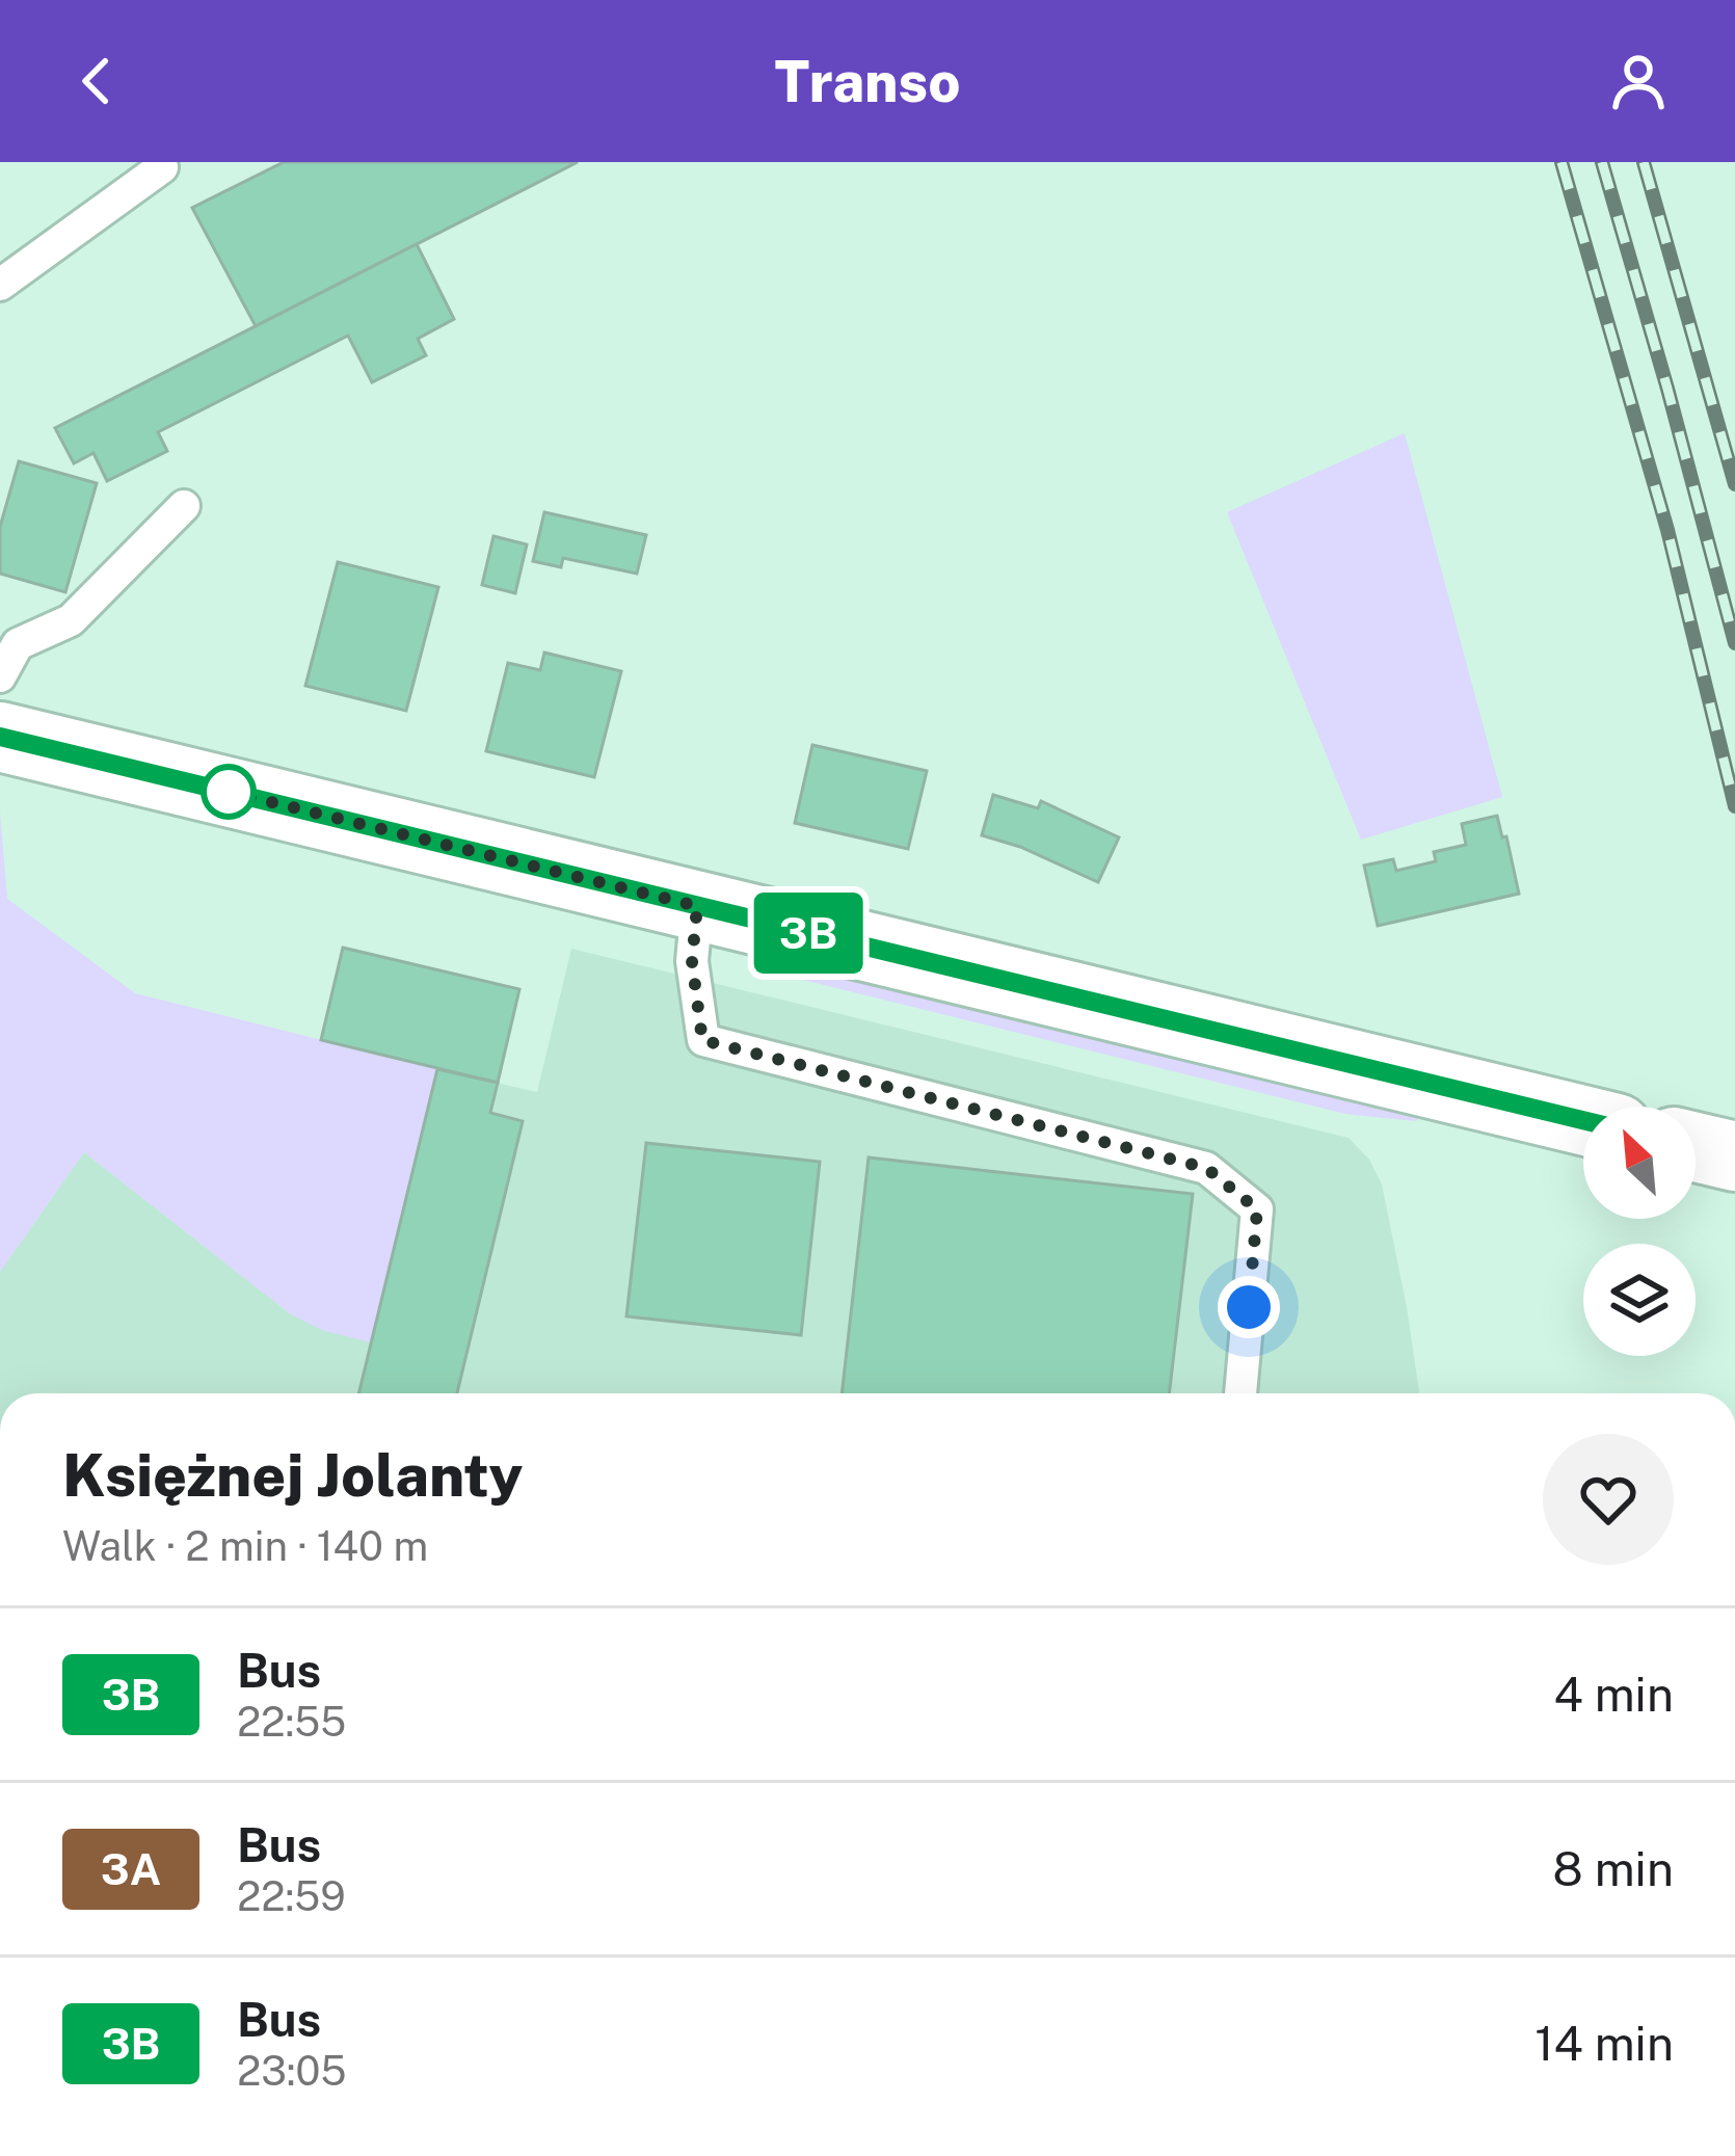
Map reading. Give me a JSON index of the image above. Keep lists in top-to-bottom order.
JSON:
{
  "lines": ["bus line 3B"],
  "north": "top left",
  "page": {
    "header": "Transo",
    "on_map": "3B",
    "heading": ["Księżnej Jolanty", "Walk · 2 min · 140 m"],
    "list": [
      {
        "mark": "3B",
        "name": "Bus",
        "note": "22:55",
        "value": "4 min"
      },
      {
        "mark": "3A",
        "name": "Bus",
        "note": "22:59",
        "value": "8 min"
      },
      {
        "mark": "3B",
        "name": "Bus",
        "note": "23:05",
        "value": "14 min"
      }
    ]
  }
}
